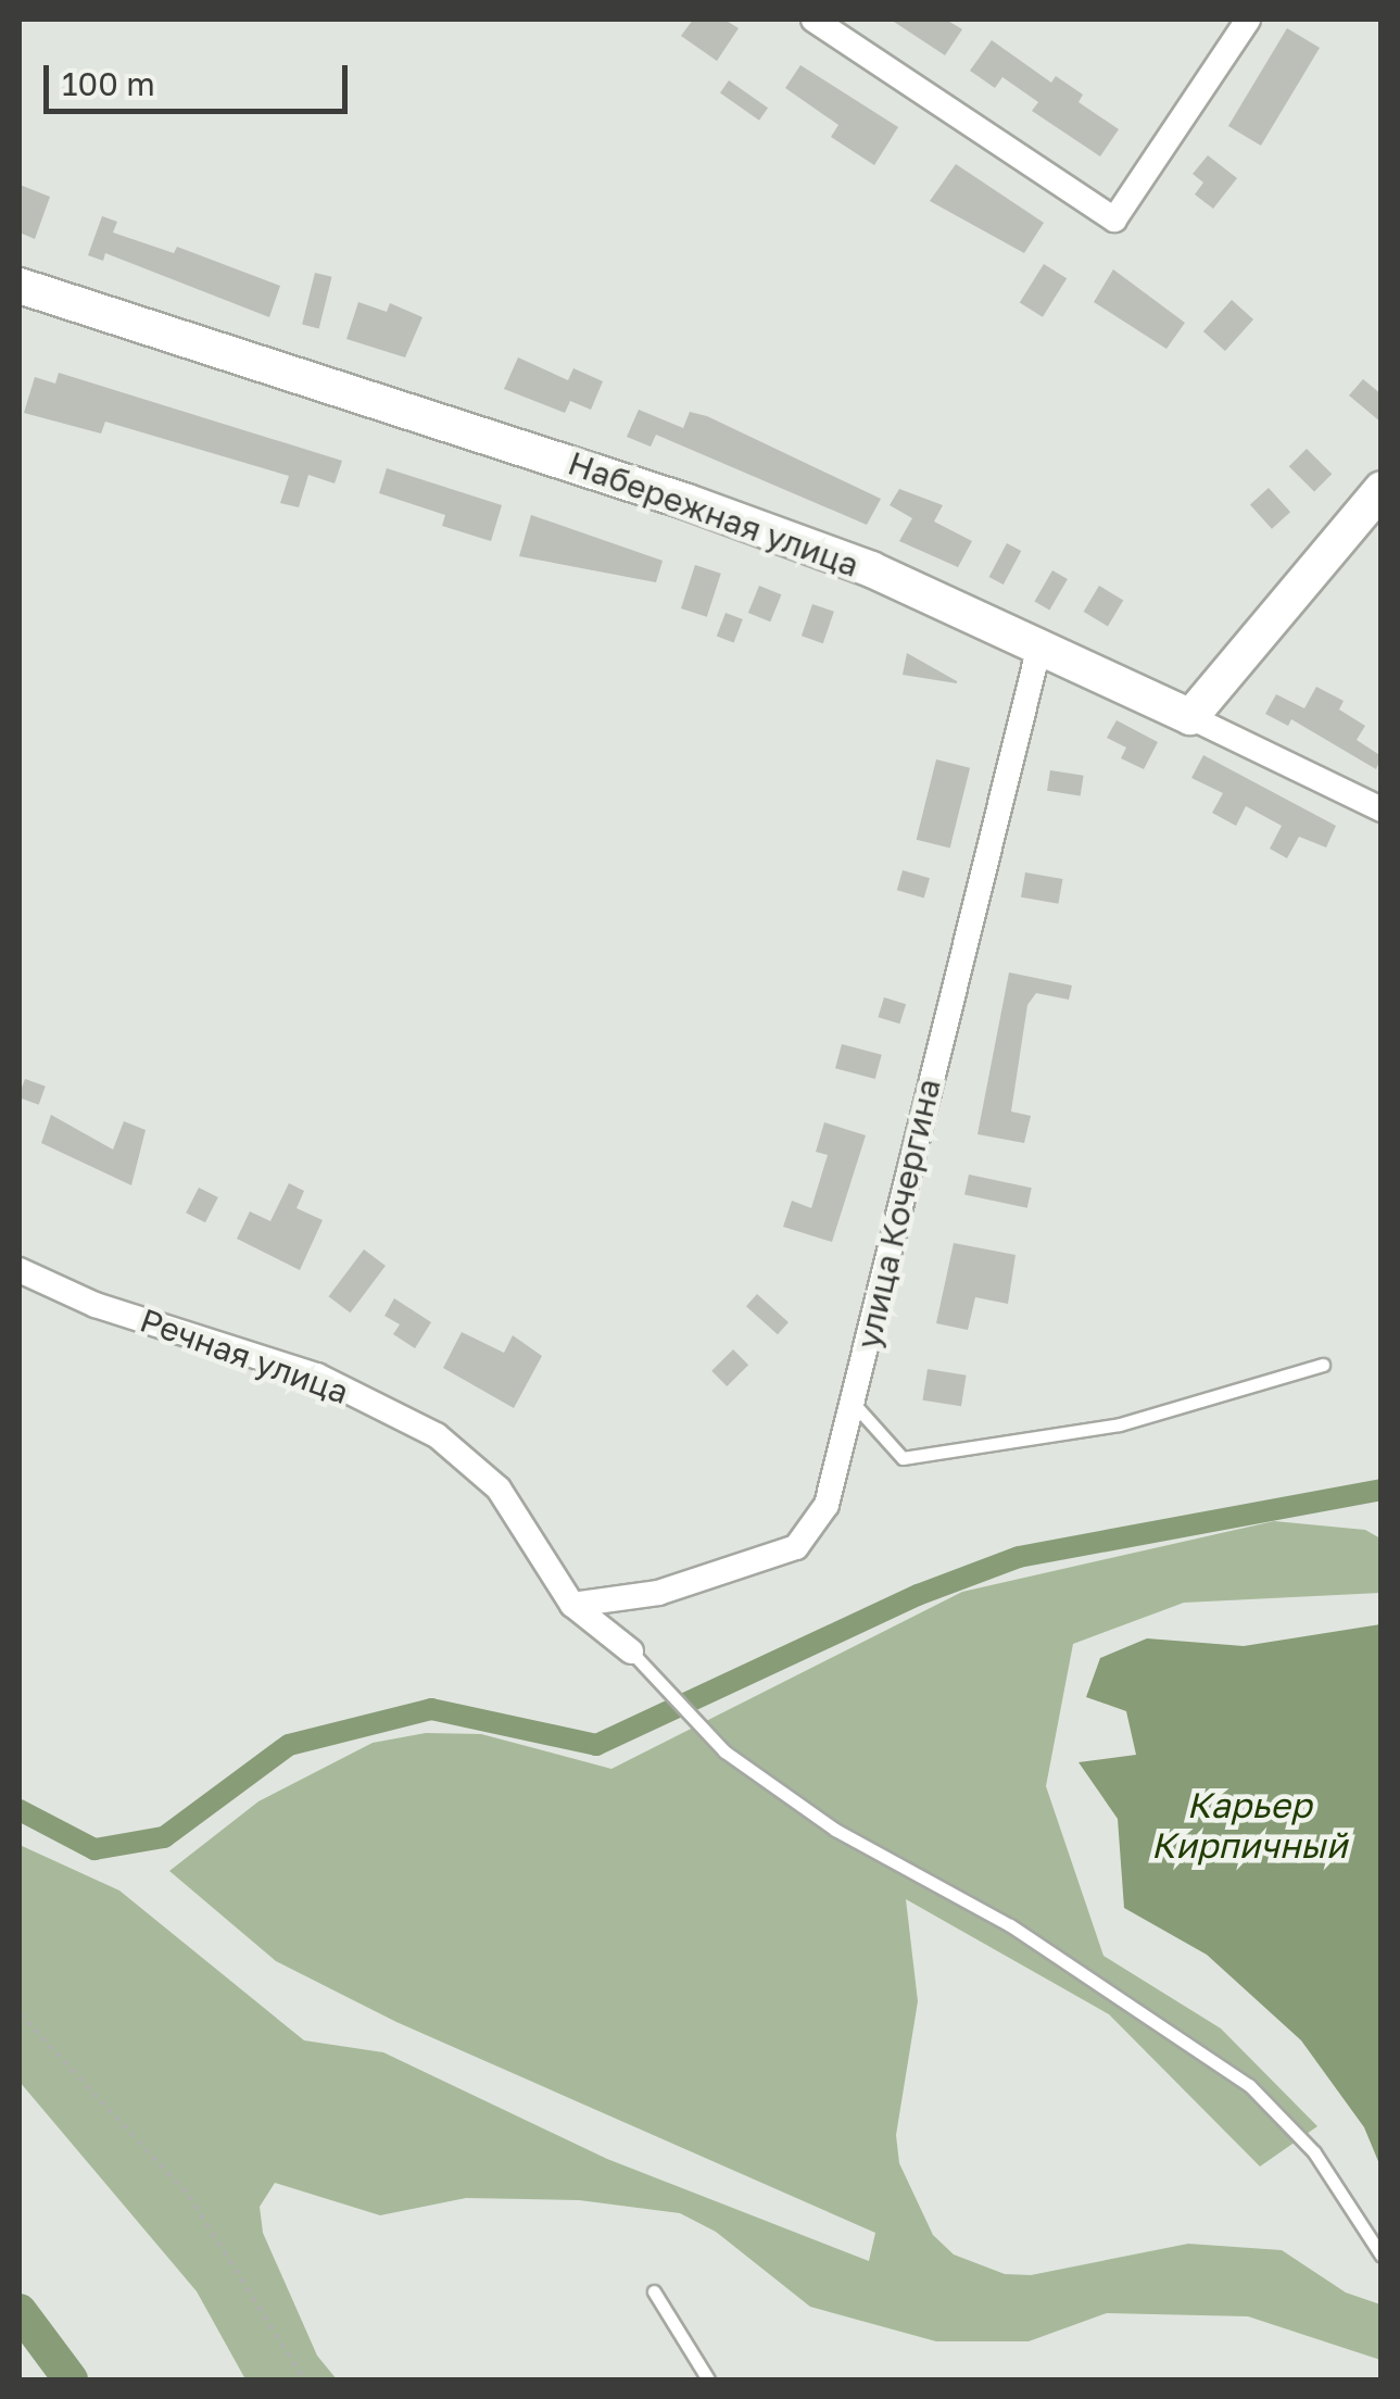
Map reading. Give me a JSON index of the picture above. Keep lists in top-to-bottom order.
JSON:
{
  "streets": {
    "street": ["Набережная улица", "улица Кочергина", "Речная улица"]
  },
  "crossings": [
    ["Набережная улица", "улица Кочергина"],
    ["улица Кочергина", "Речная улица"]
  ],
  "water": ["Карьер Кирпичный"],
  "scale_bar": "100 m"
}
